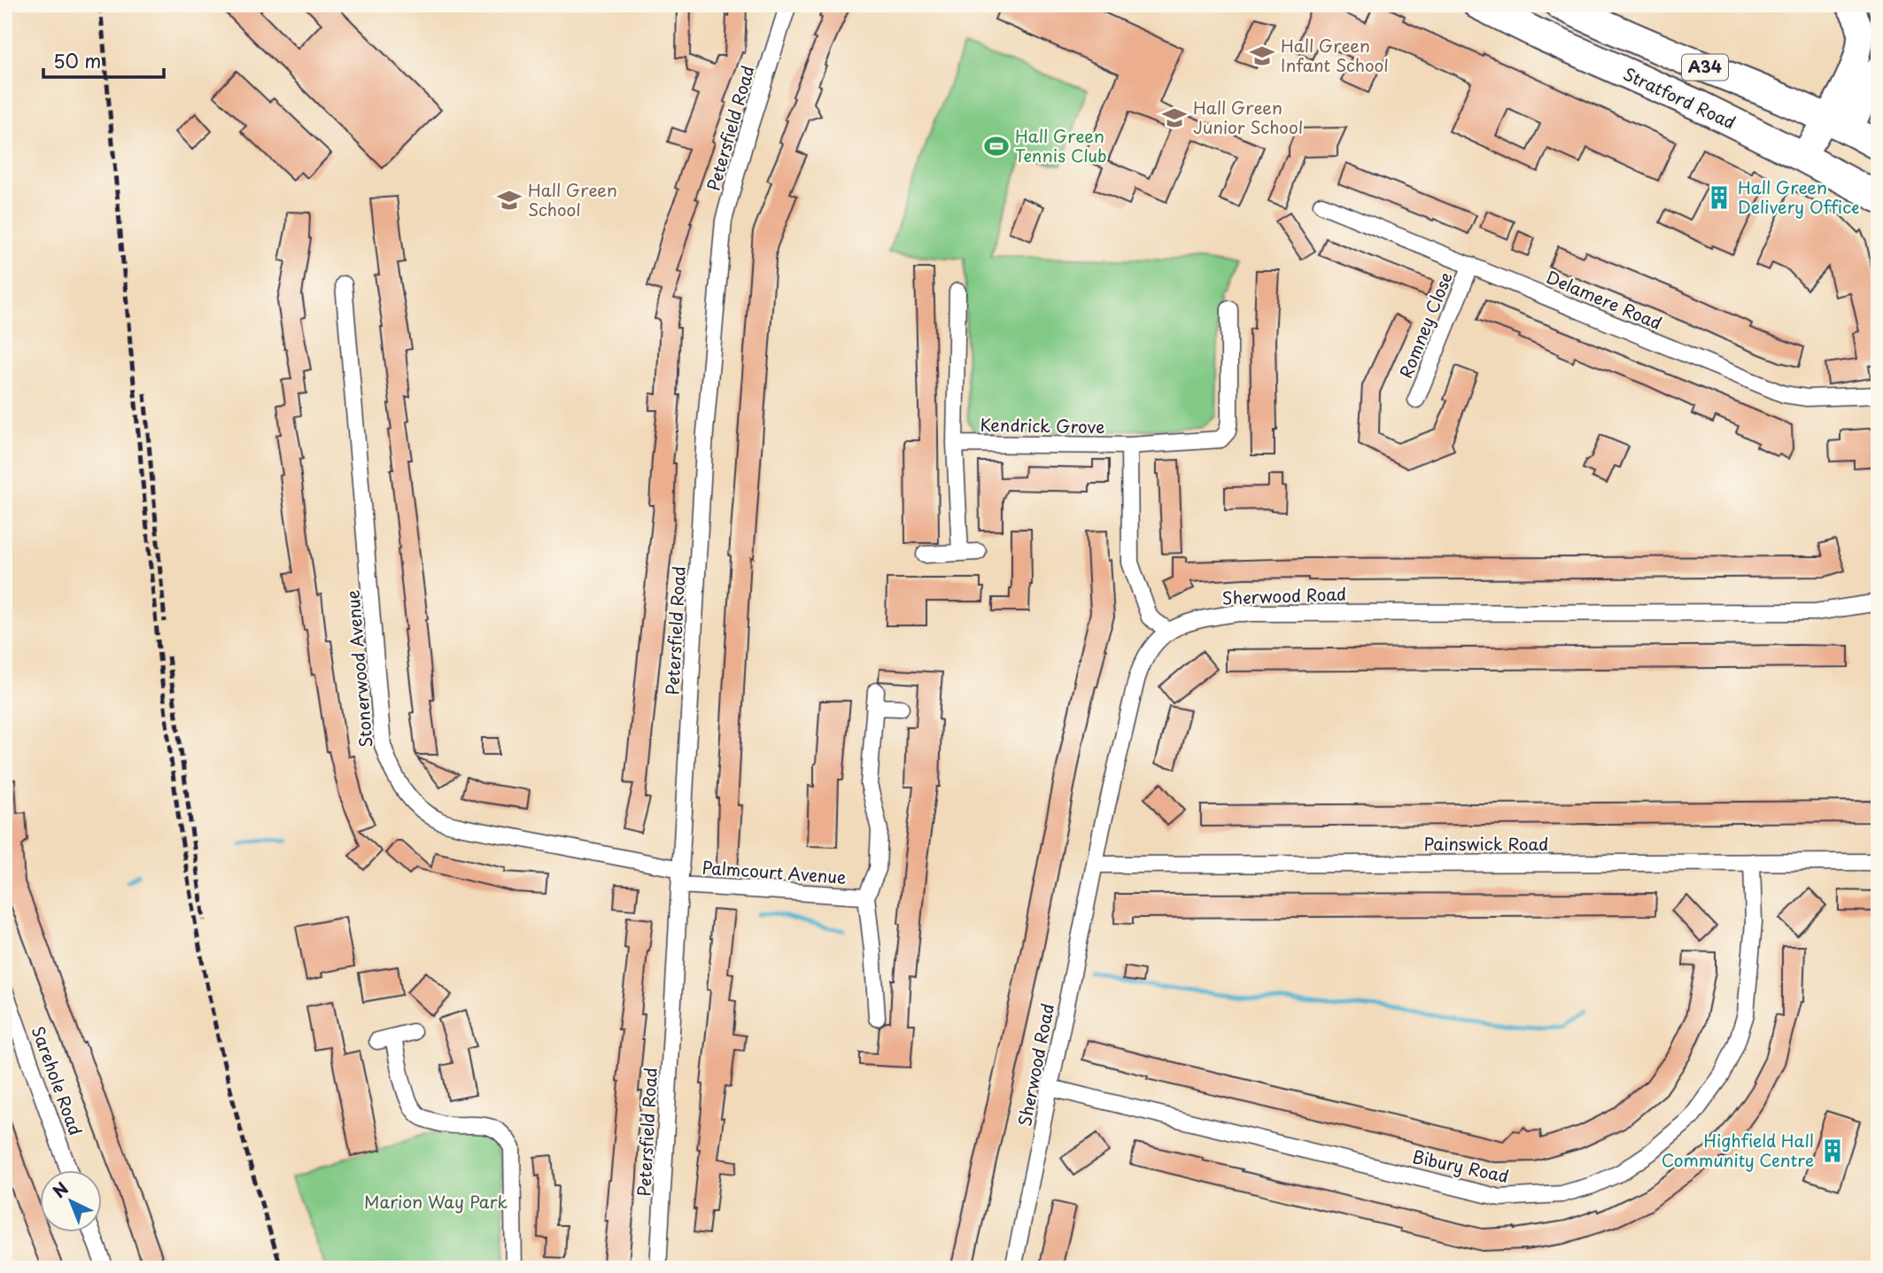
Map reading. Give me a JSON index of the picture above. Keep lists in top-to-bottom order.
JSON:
{
  "streets": {
    "highway": ["A34", "Stratford Road"],
    "street": [
      "Petersfield Road",
      "Delamere Road",
      "Romney Close",
      "Kendrick Grove",
      "Sherwood Road",
      "Stonerwood Avenue",
      "Painswick Road",
      "Palmcourt Avenue",
      "Sarehole Road",
      "Bibury Road"
    ]
  },
  "crossings": [
    ["Petersfield Road", "Stonerwood Avenue"],
    ["Petersfield Road", "Palmcourt Avenue"],
    ["Delamere Road", "Romney Close"],
    ["Kendrick Grove", "Sherwood Road"],
    ["Sherwood Road", "Painswick Road"],
    ["Sherwood Road", "Bibury Road"],
    ["Painswick Road", "Bibury Road"]
  ],
  "parks": ["Marion Way Park"],
  "places": {
    "school or university": ["Hall Green Infant School", "Hall Green Junior School", "Hall Green School"],
    "sports": ["Hall Green Tennis Club"],
    "building": ["Hall Green Delivery Office", "Highfield Hall Community Centre"]
  },
  "scale_bar": "50 m",
  "north": "top left"
}
